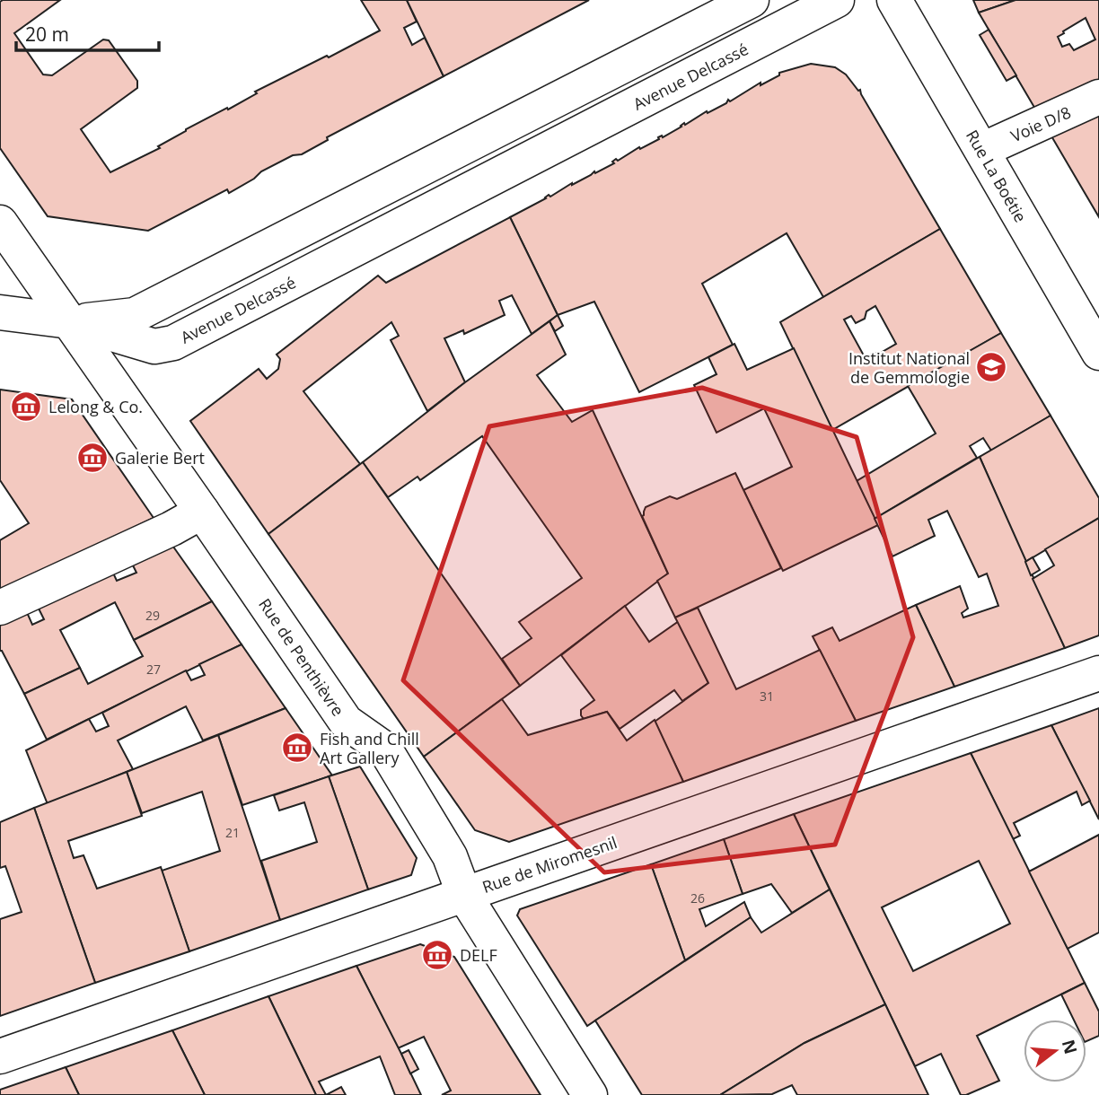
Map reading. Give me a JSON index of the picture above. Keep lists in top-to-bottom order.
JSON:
{
  "streets": {
    "street": [
      "Avenue Delcassé",
      "Voie D/8",
      "Rue La Boétie",
      "Rue de Penthièvre",
      "Rue de Miromesnil"
    ]
  },
  "crossings": [
    ["Avenue Delcassé", "Rue de Penthièvre"],
    ["Voie D/8", "Rue La Boétie"],
    ["Rue de Penthièvre", "Rue de Miromesnil"]
  ],
  "places": {
    "school or university": ["Institut National de Gemmologie"],
    "museum": [
      "Lelong & Co.",
      "Galerie Bert",
      "Fish and Chill Art Gallery",
      "DELF"
    ]
  },
  "house_numbers": [
    "29",
    "27",
    "31",
    "21",
    "26"
  ],
  "scale_bar": "20 m",
  "north": "right"
}
